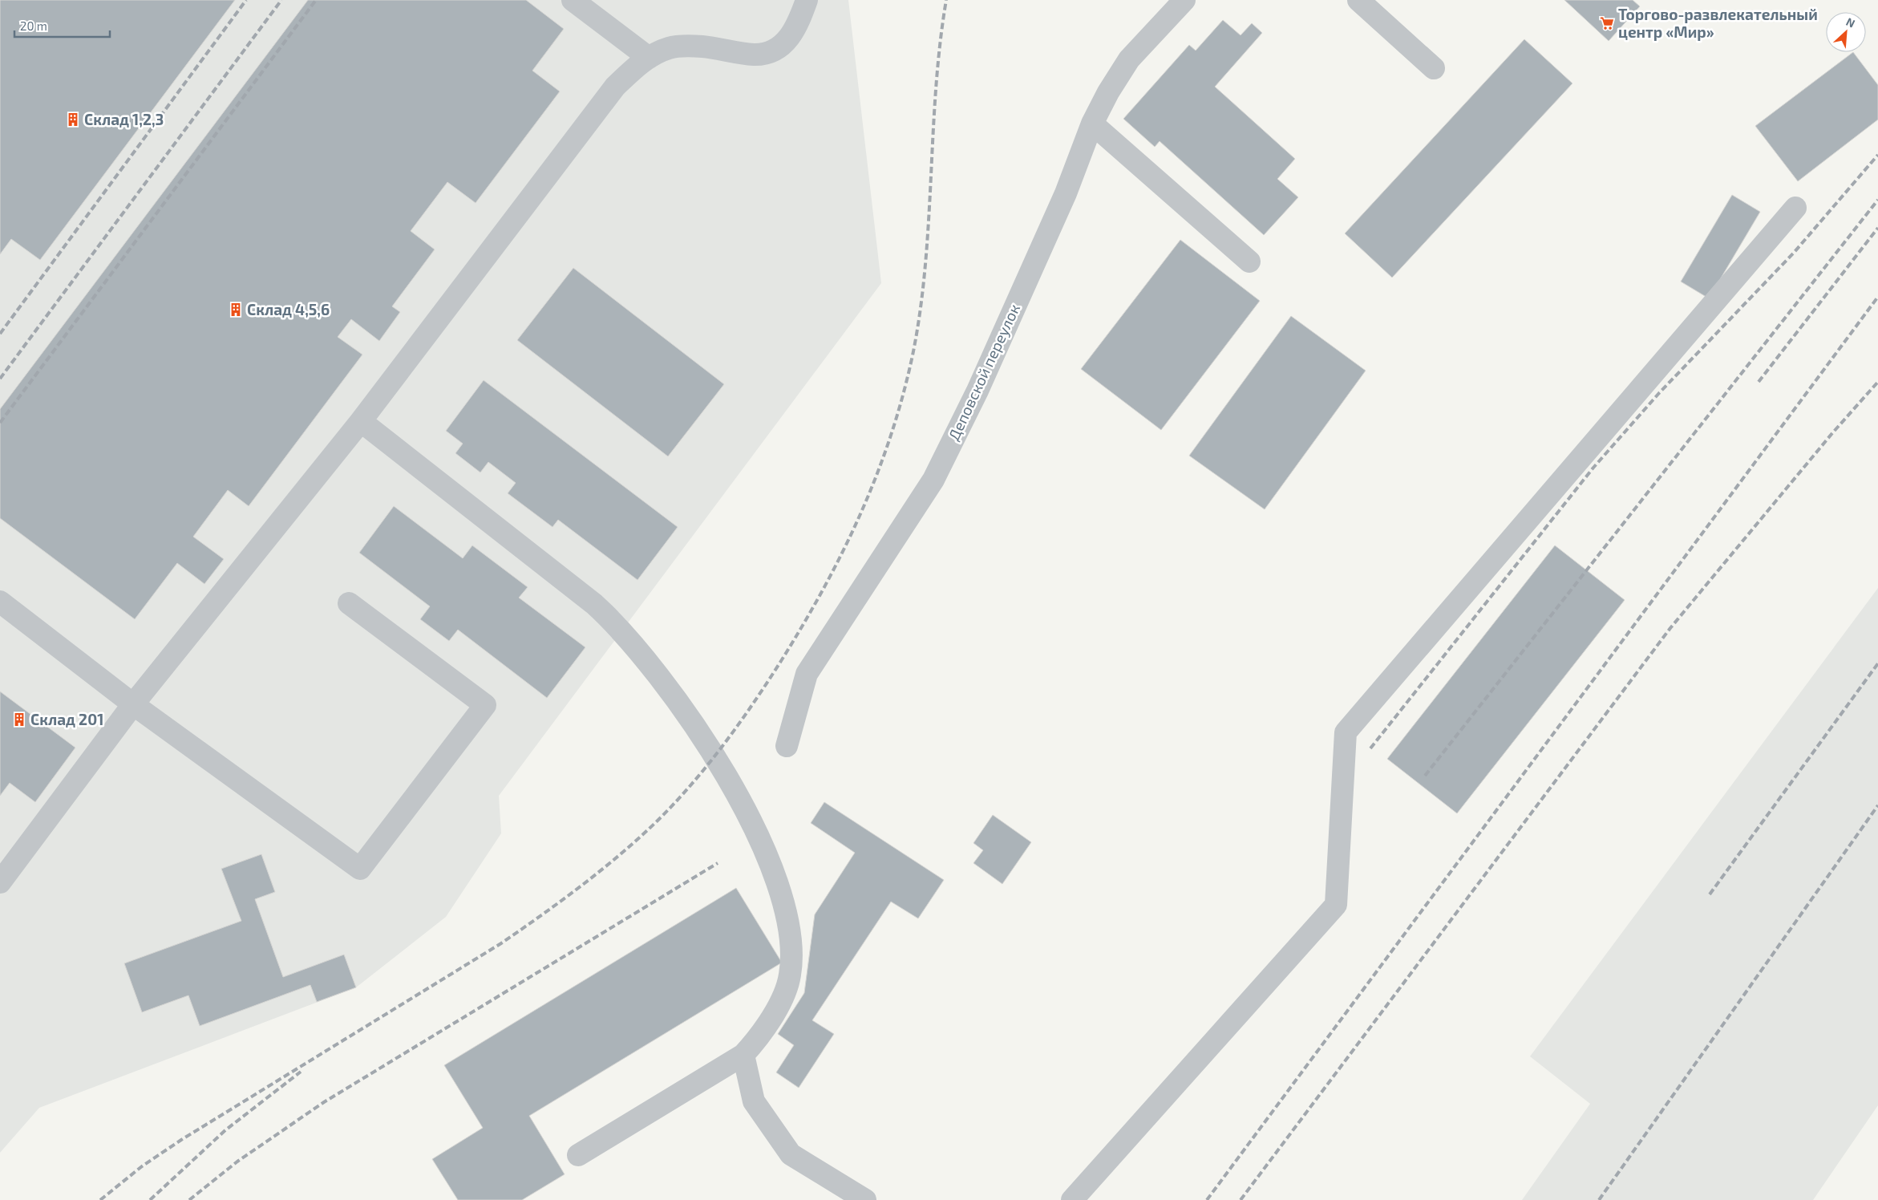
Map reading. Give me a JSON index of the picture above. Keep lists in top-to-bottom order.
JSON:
{
  "streets": {
    "lane": ["Деповской переулок"]
  },
  "places": {
    "supermarket": ["Торгово-развлекательный центр «Мир»"],
    "building": ["Склад 1,2,3", "Склад 4,5,6", "Склад 201"]
  },
  "scale_bar": "20 m",
  "north": "top right"
}
